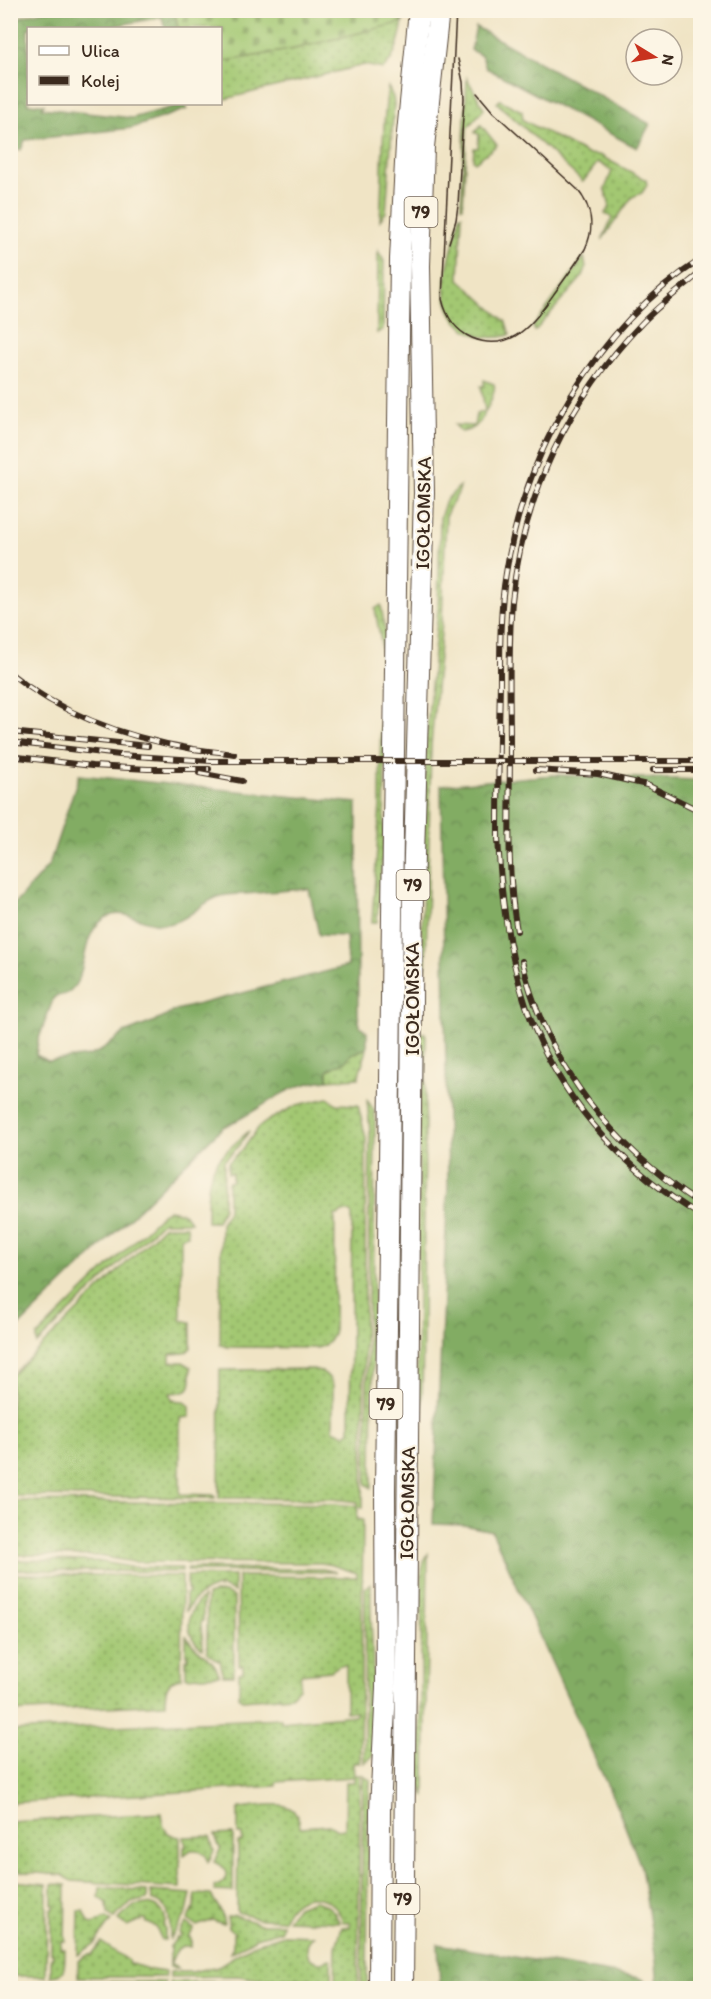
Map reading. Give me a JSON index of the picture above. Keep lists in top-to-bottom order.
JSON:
{
  "streets": {
    "main road": ["79", "IGOŁOMSKA"]
  },
  "legend": ["Ulica", "Kolej"],
  "north": "right"
}
